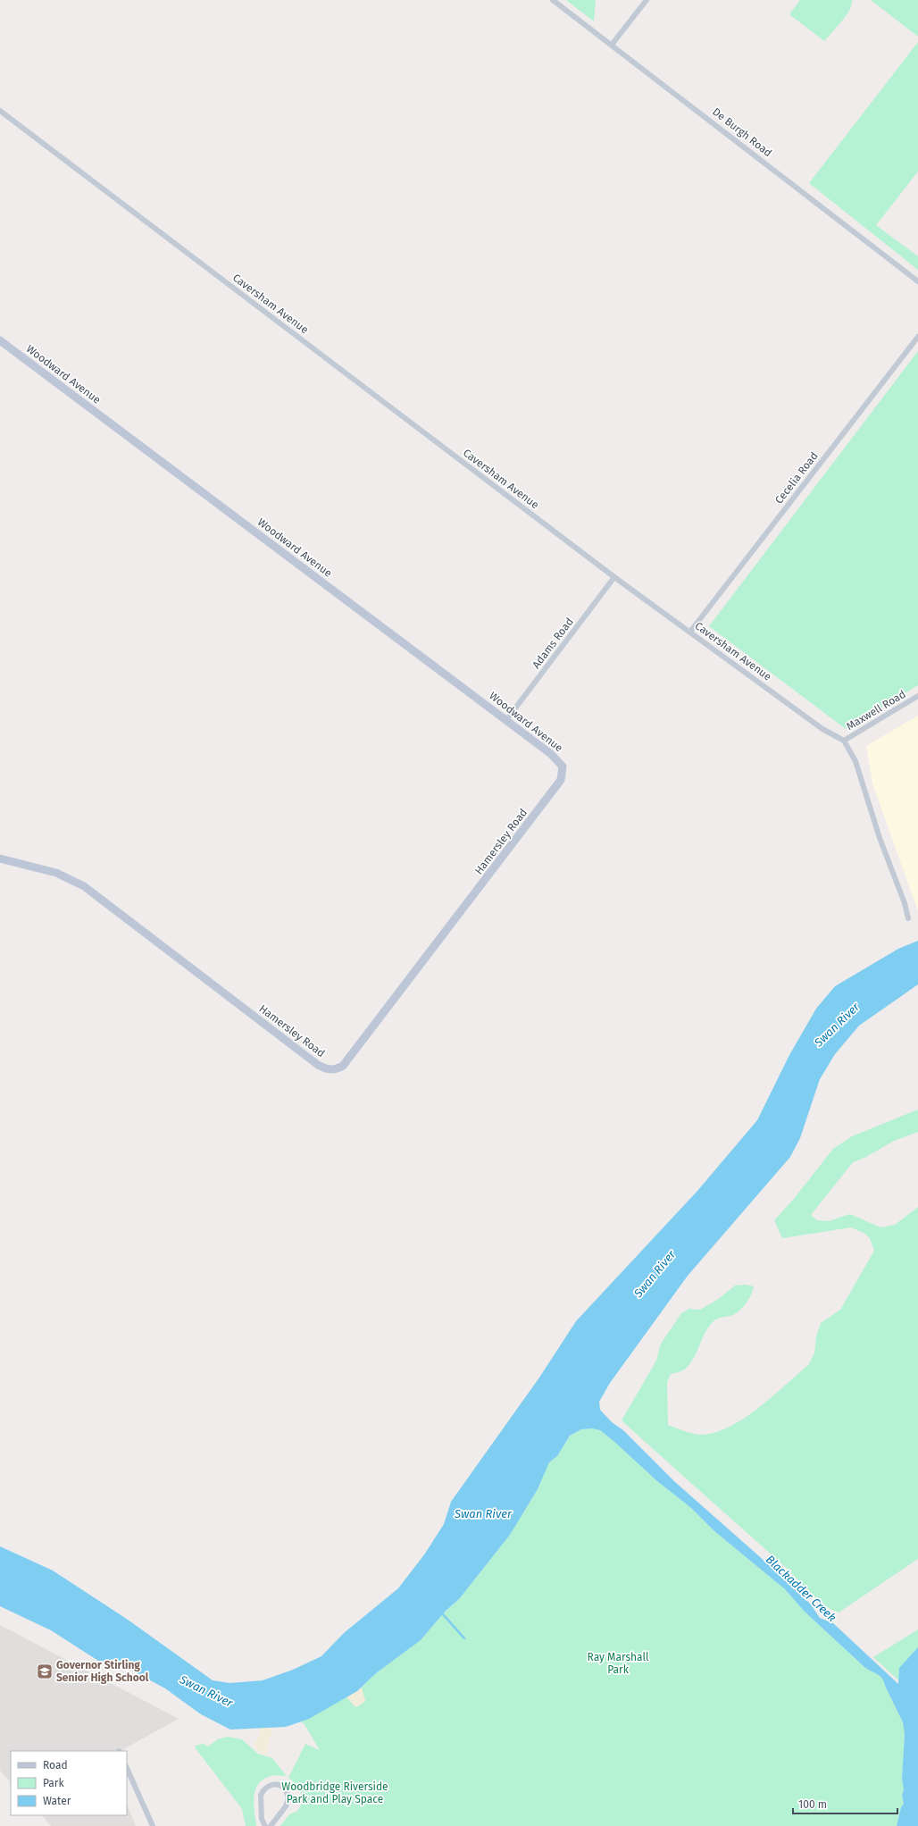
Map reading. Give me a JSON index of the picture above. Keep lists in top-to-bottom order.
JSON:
{
  "streets": {
    "street": [
      "De Burgh Road",
      "Caversham Avenue",
      "Woodward Avenue",
      "Cecelia Road",
      "Adams Road",
      "Maxwell Road",
      "Hamersley Road"
    ]
  },
  "crossings": [
    ["Caversham Avenue", "Cecelia Road"],
    ["Caversham Avenue", "Adams Road"],
    ["Caversham Avenue", "Maxwell Road"],
    ["Woodward Avenue", "Adams Road"],
    ["Woodward Avenue", "Hamersley Road"]
  ],
  "water": ["Swan River", "Blackadder Creek"],
  "parks": ["Ray Marshall Park", "Woodbridge Riverside Park and Play Space"],
  "places": {
    "school or university": ["Governor Stirling Senior High School"]
  },
  "legend": ["Road", "Park", "Water"],
  "scale_bar": "100 m"
}
